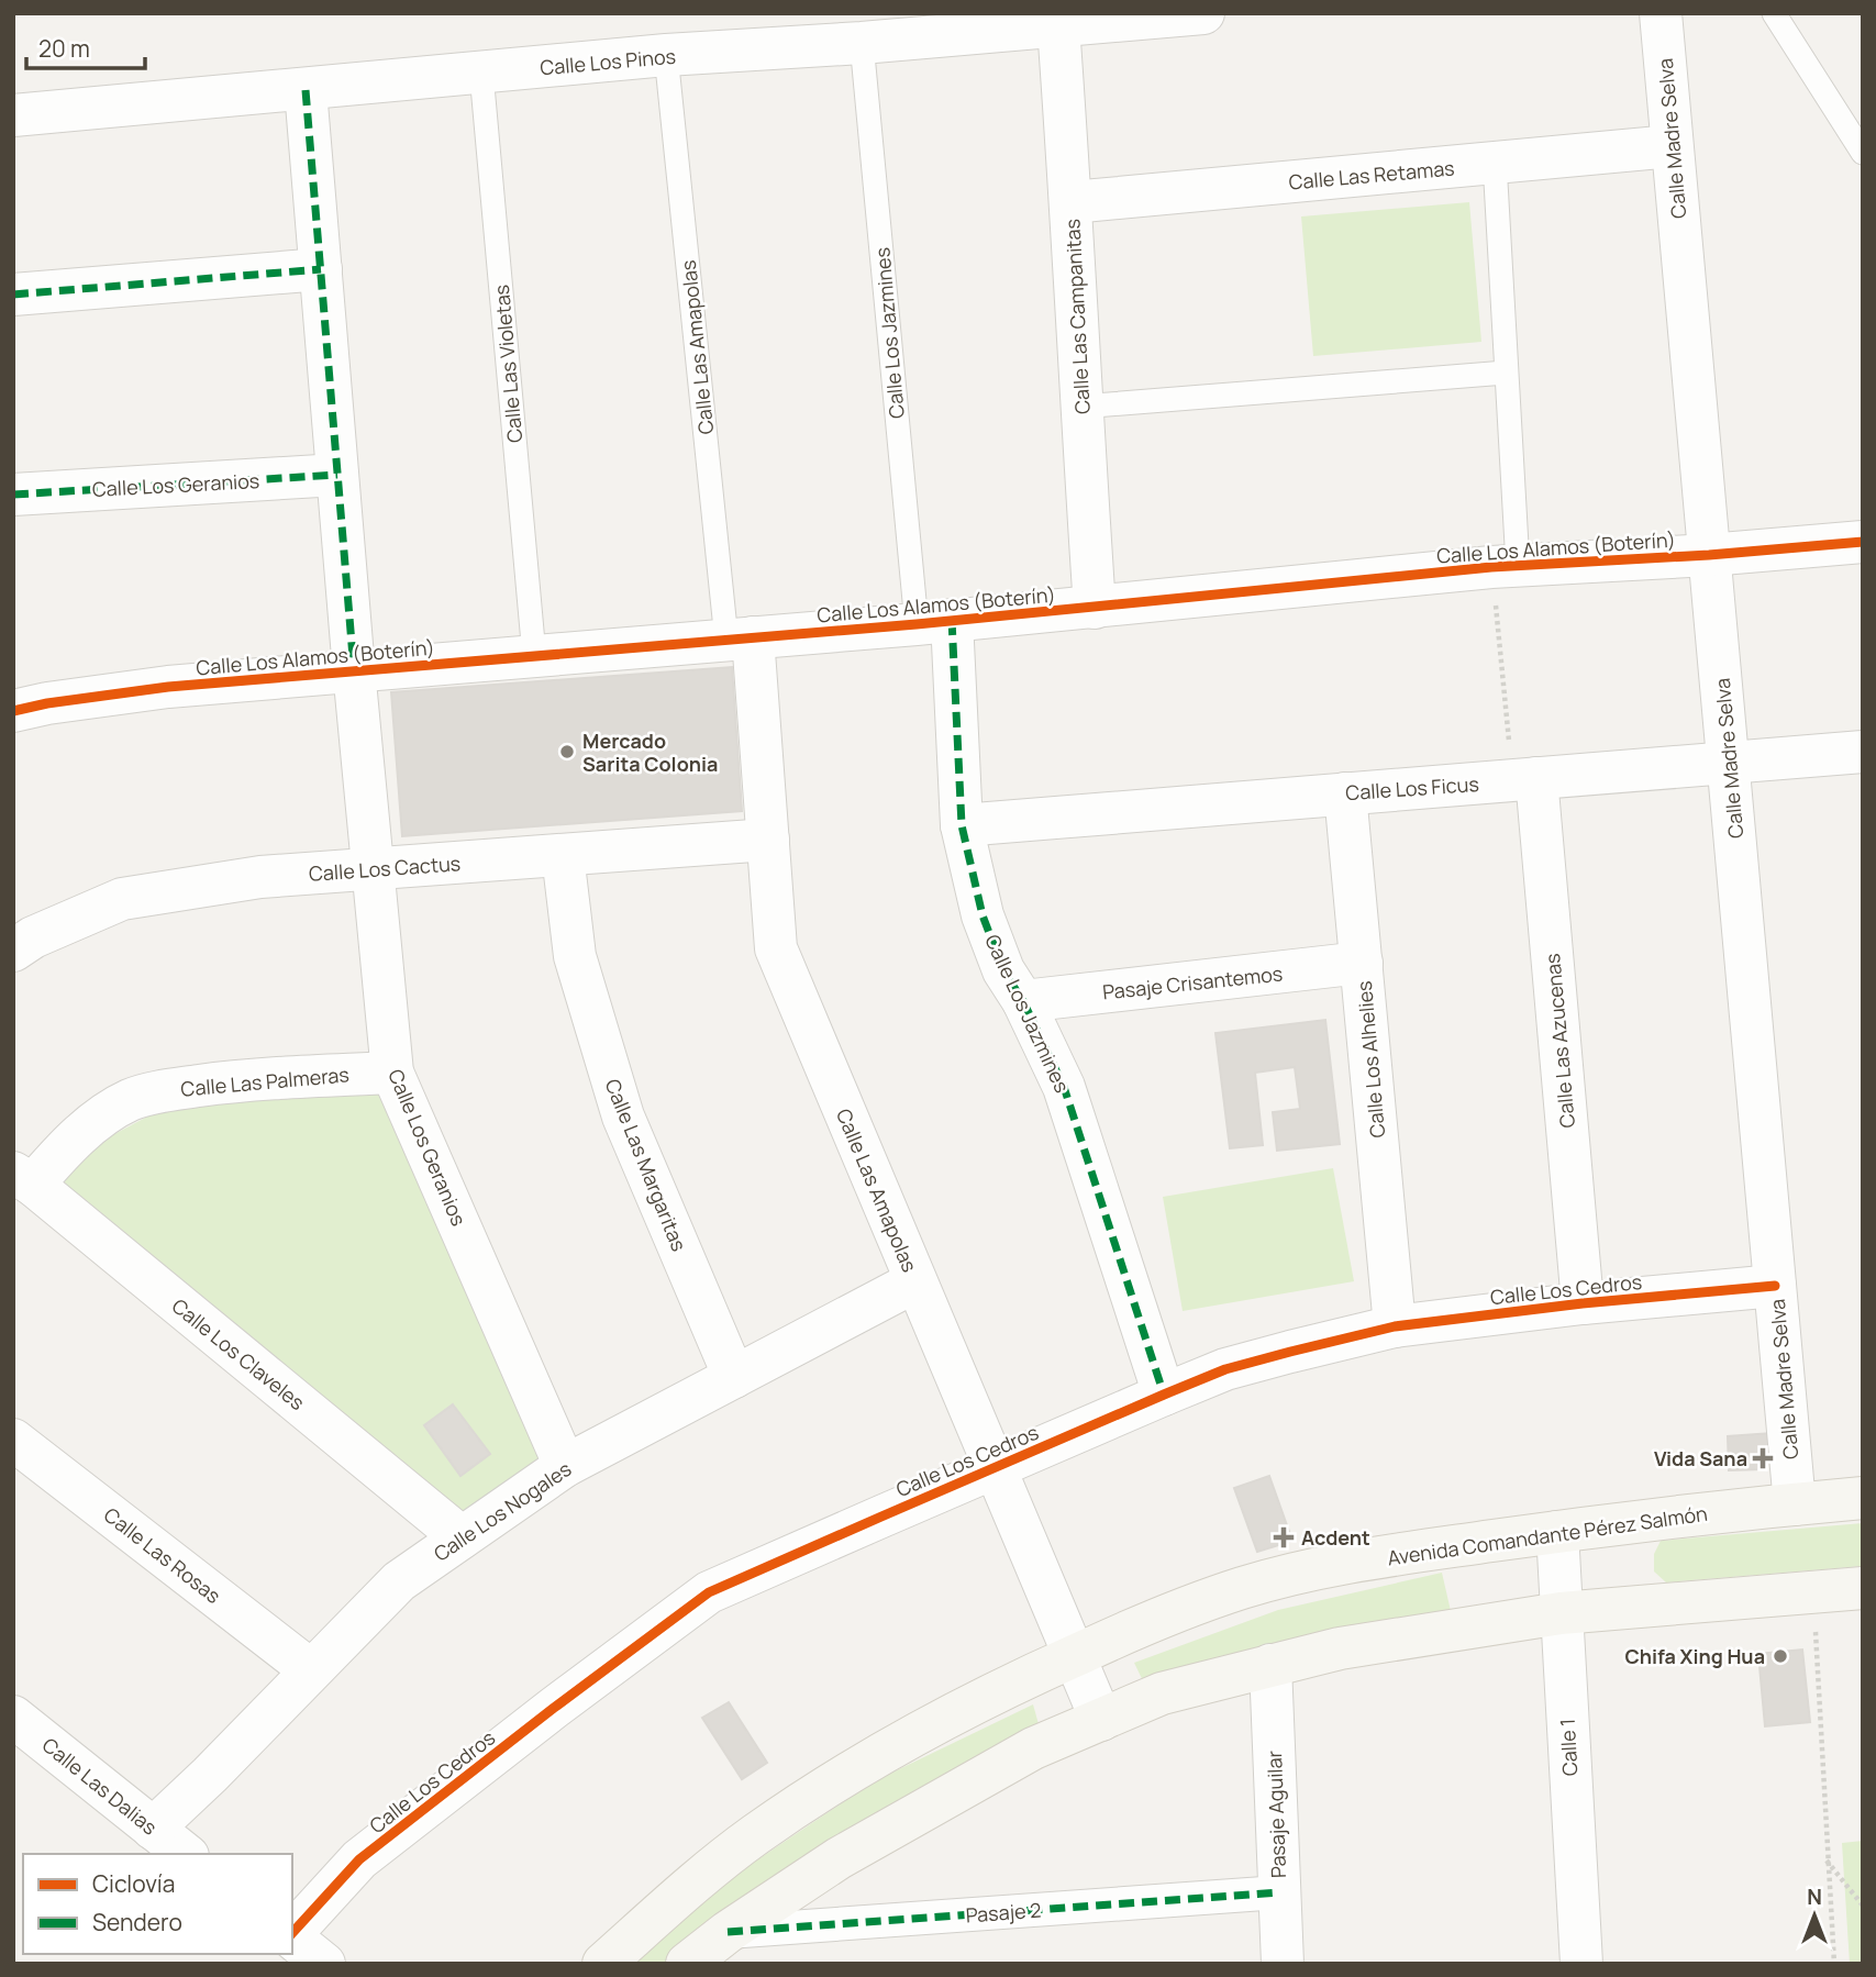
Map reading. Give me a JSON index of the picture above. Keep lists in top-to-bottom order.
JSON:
{
  "streets": {
    "main road": ["Avenida Comandante Pérez Salmón"],
    "street": [
      "Calle Los Pinos",
      "Calle Madre Selva",
      "Calle Las Retamas",
      "Calle Las Campanitas",
      "Calle Los Jazmines",
      "Calle Las Amapolas",
      "Calle Los Geranios",
      "Calle Los Alamos (Boterín)",
      "Calle Los Ficus",
      "Calle Los Cactus",
      "Pasaje Crisantemos",
      "Calle Las Azucenas",
      "Calle Los Alhelies",
      "Calle Las Palmeras",
      "Calle Las Margaritas",
      "Calle Los Cedros",
      "Calle Los Claveles",
      "Calle Los Nogales",
      "Calle Las Rosas",
      "Calle 1",
      "Calle Las Dalias",
      "Pasaje Aguilar",
      "Pasaje 2"
    ],
    "lane": ["Calle Las Violetas"]
  },
  "crossings": [
    ["Calle Los Pinos", "Calle Las Campanitas"],
    ["Calle Los Pinos", "Calle Los Jazmines"],
    ["Calle Los Pinos", "Calle Las Amapolas"],
    ["Calle Los Pinos", "Calle Las Violetas"],
    ["Calle Los Pinos", "Calle Los Geranios"],
    ["Calle Madre Selva", "Calle Las Retamas"],
    ["Calle Madre Selva", "Calle Los Alamos (Boterín)"],
    ["Calle Madre Selva", "Calle Los Ficus"],
    ["Calle Madre Selva", "Calle Los Cedros"],
    ["Calle Madre Selva", "Avenida Comandante Pérez Salmón"],
    ["Calle Las Retamas", "Calle Las Campanitas"],
    ["Calle Las Campanitas", "Calle Los Alamos (Boterín)"],
    ["Calle Los Jazmines", "Calle Los Alamos (Boterín)"],
    ["Calle Los Jazmines", "Calle Los Ficus"],
    ["Calle Los Jazmines", "Pasaje Crisantemos"],
    ["Calle Los Jazmines", "Calle Los Cedros"],
    ["Calle Las Amapolas", "Calle Los Alamos (Boterín)"],
    ["Calle Las Amapolas", "Calle Los Cactus"],
    ["Calle Las Amapolas", "Calle Los Cedros"],
    ["Calle Las Amapolas", "Calle Los Nogales"],
    ["Calle Las Amapolas", "Avenida Comandante Pérez Salmón"],
    ["Calle Las Violetas", "Calle Los Alamos (Boterín)"],
    ["Calle Los Geranios", "Calle Los Alamos (Boterín)"],
    ["Calle Los Geranios", "Calle Los Cactus"],
    ["Calle Los Geranios", "Calle Las Palmeras"],
    ["Calle Los Geranios", "Calle Los Nogales"],
    ["Calle Los Ficus", "Calle Las Azucenas"],
    ["Calle Los Ficus", "Calle Los Alhelies"],
    ["Calle Los Cactus", "Calle Las Margaritas"],
    ["Pasaje Crisantemos", "Calle Los Alhelies"],
    ["Calle Las Azucenas", "Calle Los Cedros"],
    ["Calle Los Alhelies", "Calle Los Cedros"],
    ["Calle Las Palmeras", "Calle Los Claveles"],
    ["Calle Las Margaritas", "Calle Los Nogales"],
    ["Calle Los Claveles", "Calle Los Nogales"],
    ["Calle Los Nogales", "Calle Las Rosas"],
    ["Calle Los Nogales", "Calle Las Dalias"],
    ["Avenida Comandante Pérez Salmón", "Calle 1"],
    ["Pasaje Aguilar", "Pasaje 2"]
  ],
  "places": {
    "other": ["Mercado Sarita Colonia", "Chifa Xing Hua"],
    "health": ["Vida Sana", "Acdent"]
  },
  "legend": ["Ciclovía", "Sendero"],
  "scale_bar": "20 m",
  "north": "top"
}
